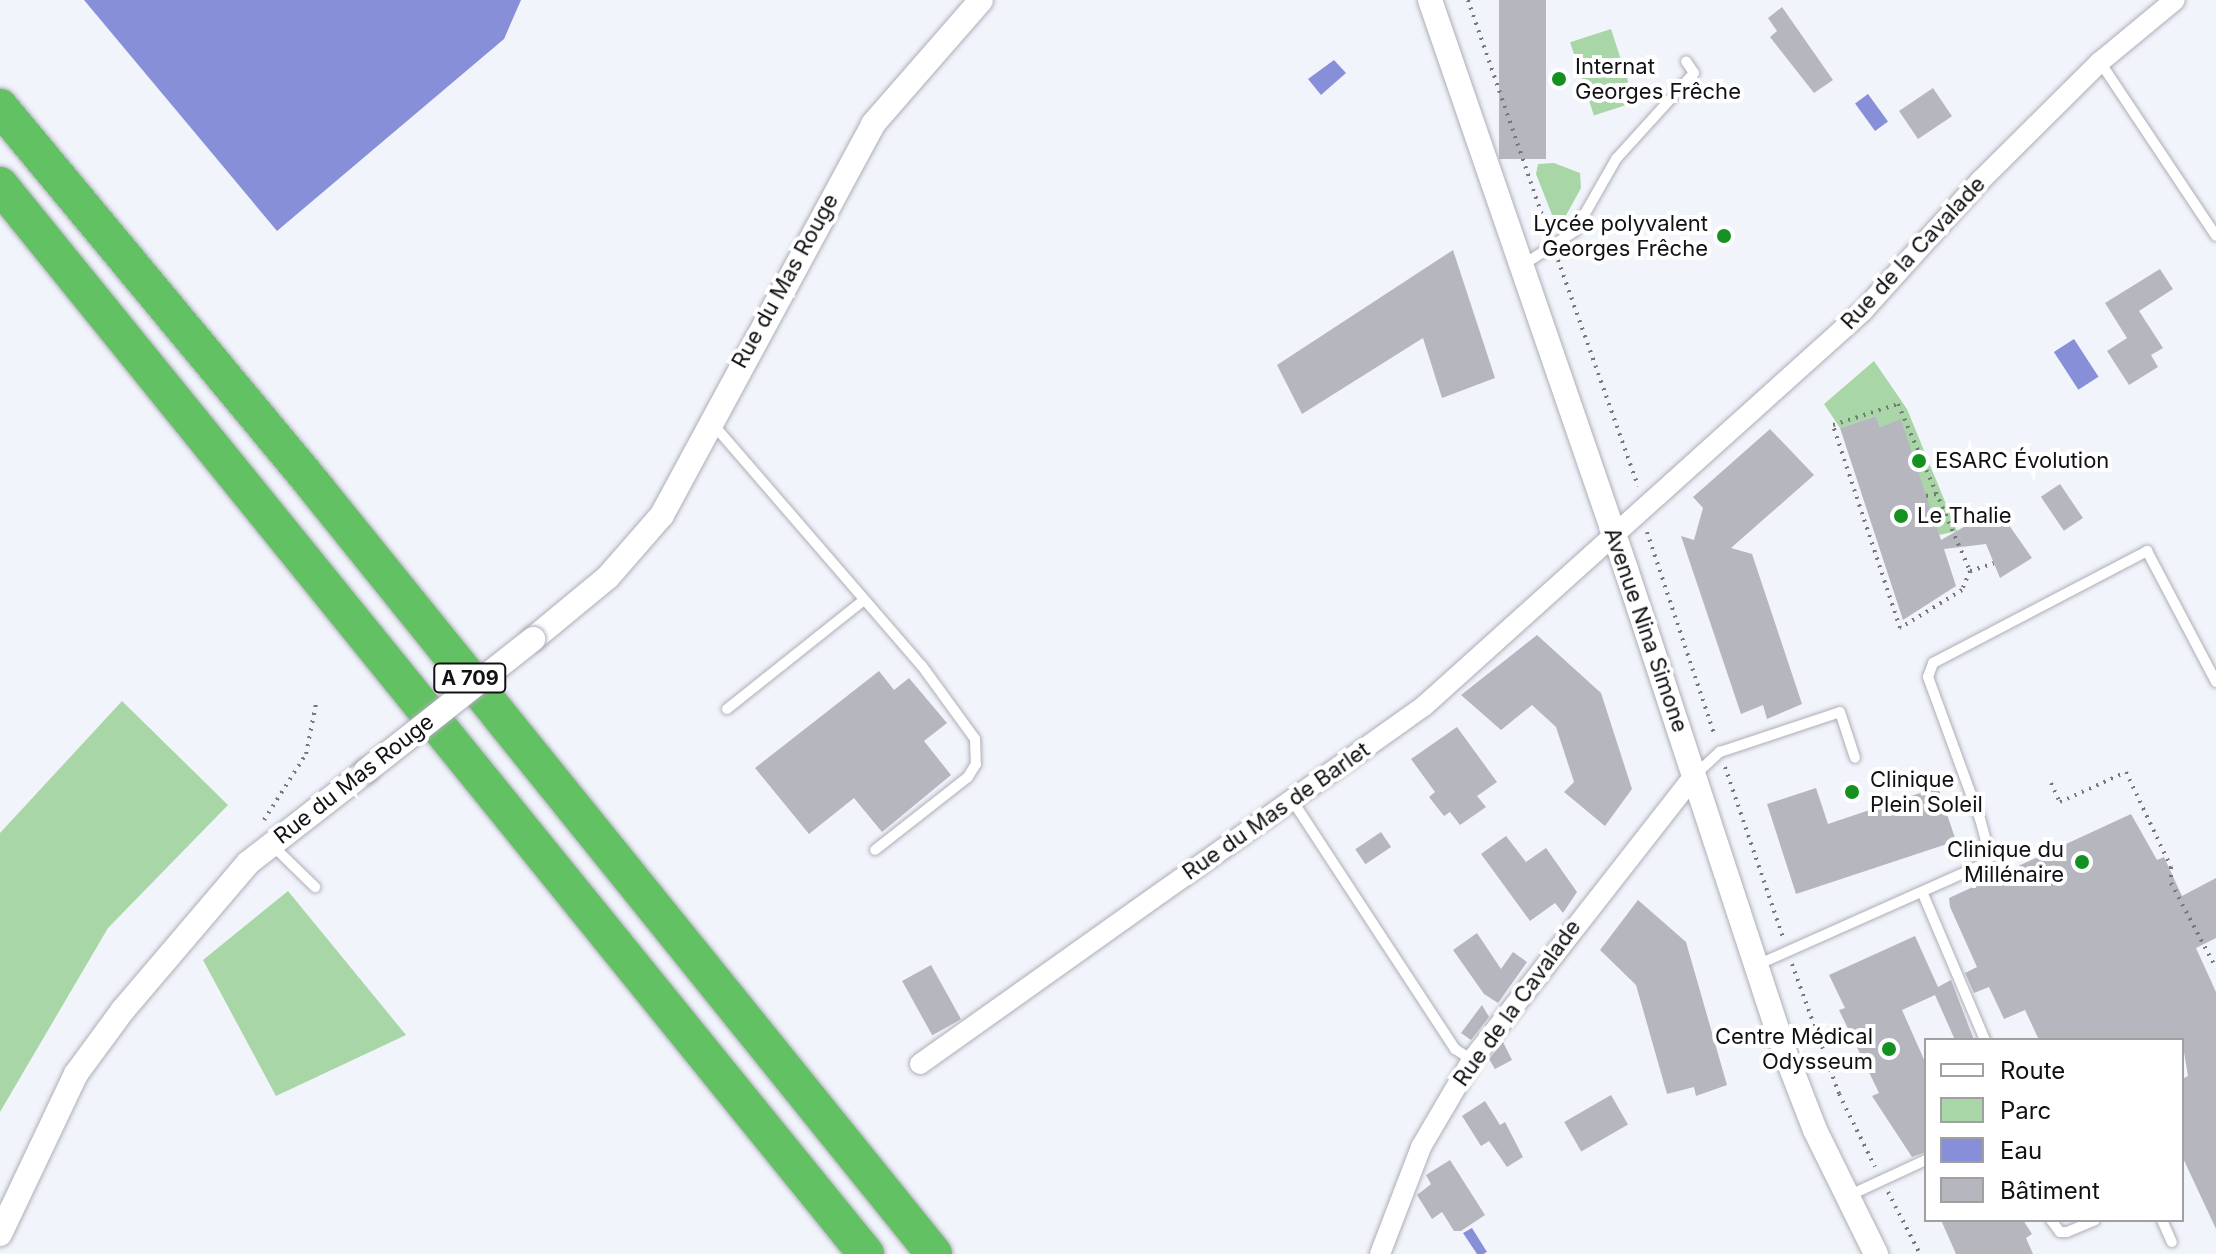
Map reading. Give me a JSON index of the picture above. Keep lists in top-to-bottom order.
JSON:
{
  "streets": {
    "highway": ["A 709"],
    "street": [
      "Rue de la Cavalade",
      "Rue du Mas Rouge",
      "Avenue Nina Simone",
      "Rue du Mas de Barlet"
    ]
  },
  "crossings": [
    ["Rue de la Cavalade", "Avenue Nina Simone"],
    ["Rue de la Cavalade", "Rue du Mas de Barlet"],
    ["Avenue Nina Simone", "Rue du Mas de Barlet"]
  ],
  "places": [
    "Internat Georges Frêche",
    "Lycée polyvalent Georges Frêche",
    "ESARC Évolution",
    "Le Thalie",
    "Clinique Plein Soleil",
    "Clinique du Millénaire",
    "Centre Médical Odysseum"
  ],
  "legend": [
    "Route",
    "Parc",
    "Eau",
    "Bâtiment"
  ]
}
